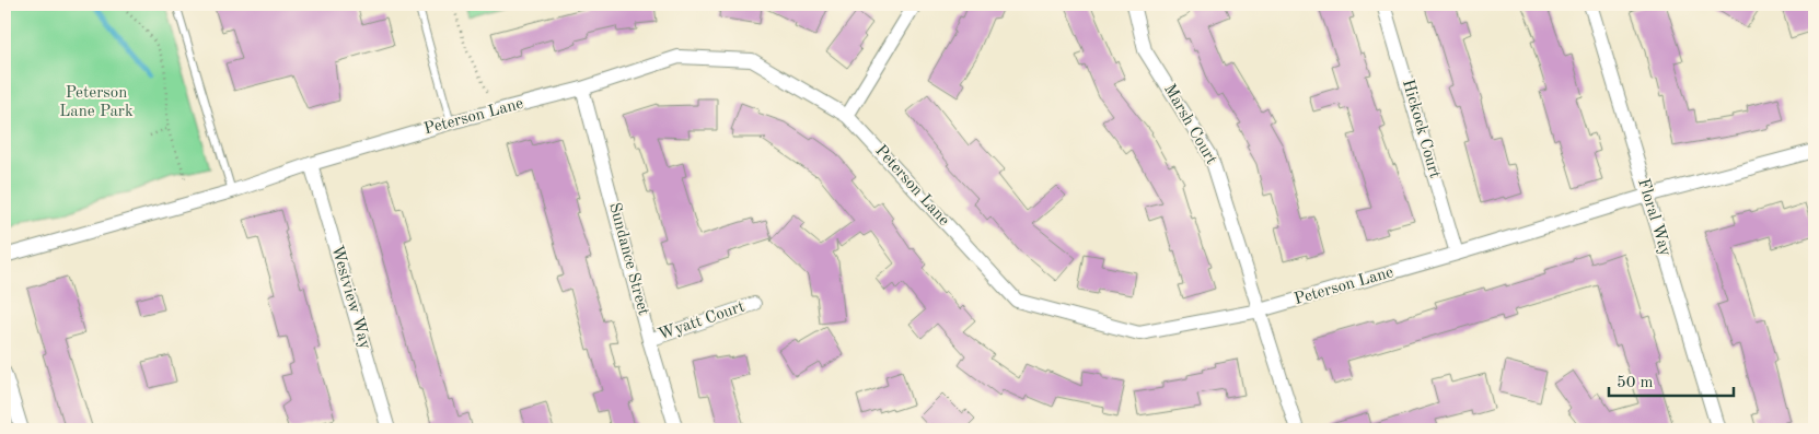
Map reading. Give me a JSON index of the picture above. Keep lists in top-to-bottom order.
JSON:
{
  "streets": {
    "street": [
      "Peterson Lane",
      "Marsh Court",
      "Hickock Court",
      "Floral Way",
      "Sundance Street",
      "Westview Way",
      "Wyatt Court"
    ]
  },
  "crossings": [
    ["Peterson Lane", "Marsh Court"],
    ["Peterson Lane", "Hickock Court"],
    ["Peterson Lane", "Floral Way"],
    ["Peterson Lane", "Sundance Street"],
    ["Peterson Lane", "Westview Way"],
    ["Sundance Street", "Wyatt Court"]
  ],
  "parks": ["Peterson Lane Park"],
  "scale_bar": "50 m"
}
